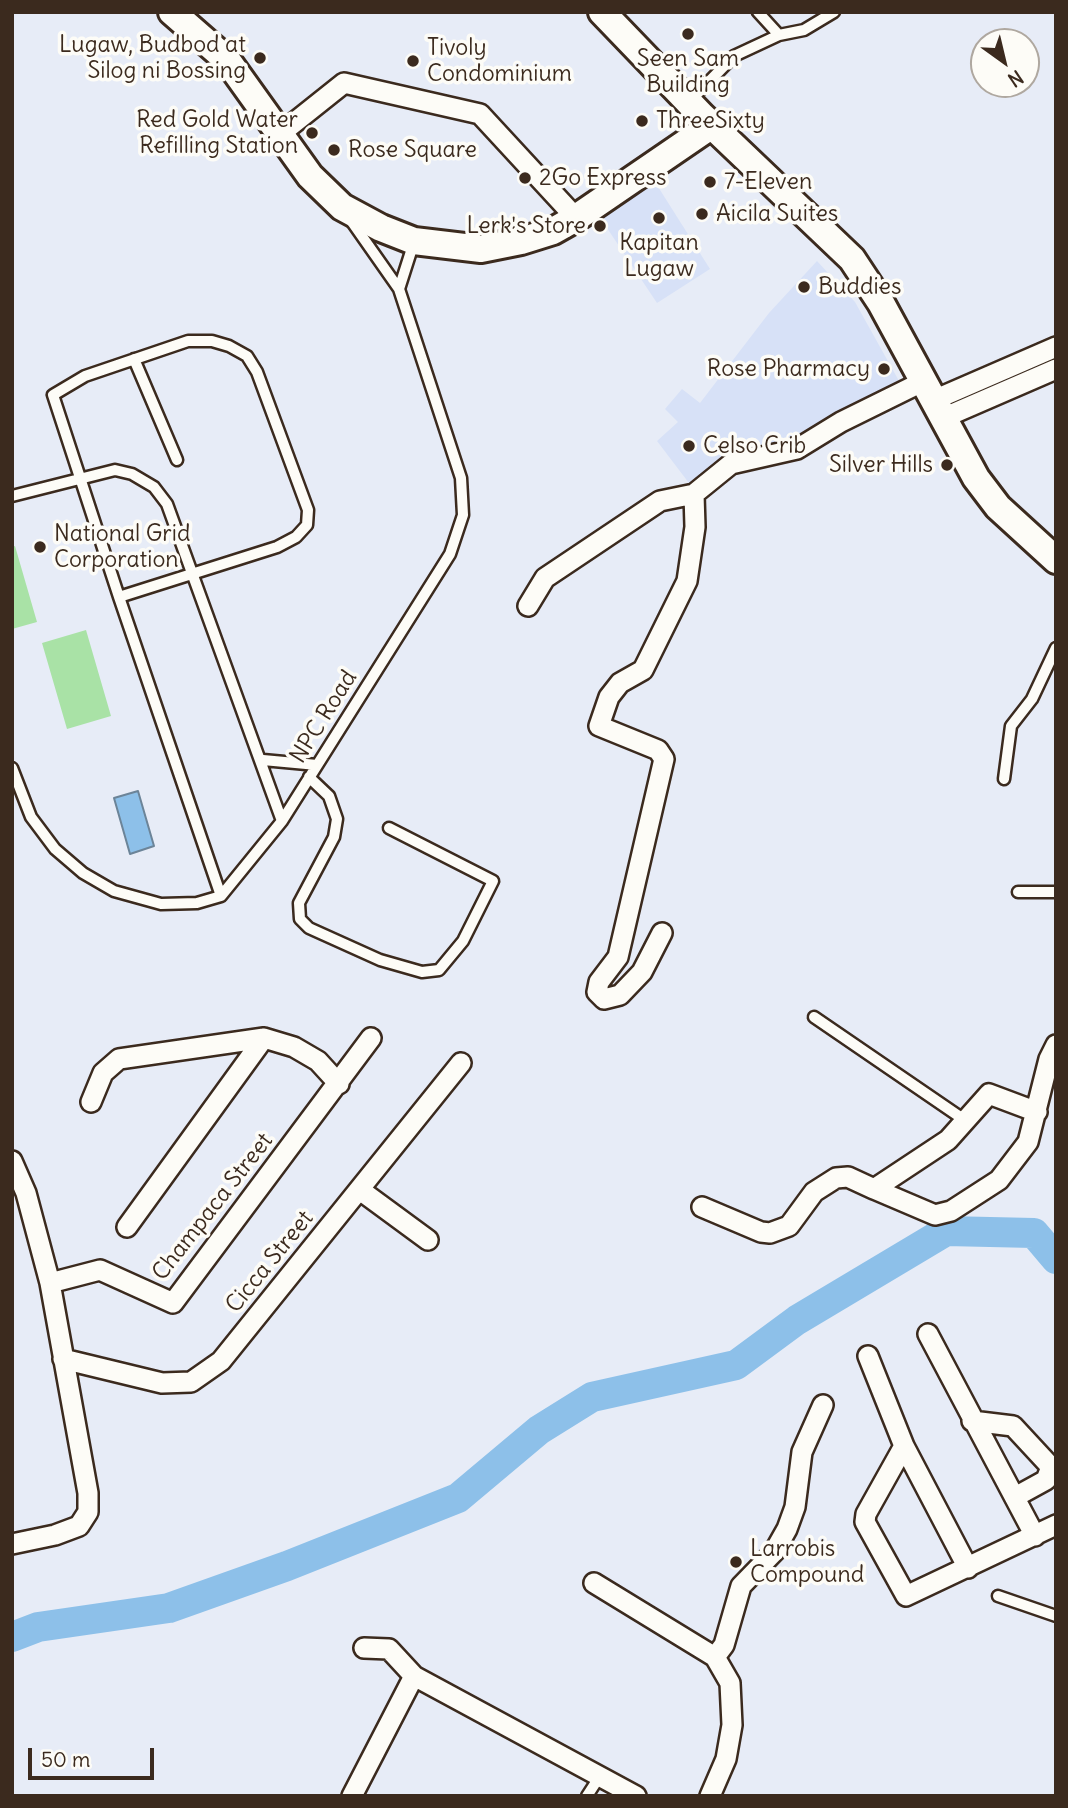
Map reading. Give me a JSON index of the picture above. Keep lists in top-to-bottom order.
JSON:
{
  "streets": {
    "street": ["Champaca Street", "Cicca Street"],
    "lane": ["NPC Road"]
  },
  "places": [
    "Seen Sam Building",
    "Lugaw, Budbod at Silog ni Bossing",
    "Tivoly Condominium",
    "ThreeSixty",
    "Red Gold Water Refilling Station",
    "Rose Square",
    "2Go Express",
    "7-Eleven",
    "Aicila Suites",
    "Kapitan Lugaw",
    "Lerk's Store",
    "Buddies",
    "Rose Pharmacy",
    "Celso Crib",
    "Silver Hills",
    "National Grid Corporation",
    "Larrobis Compound"
  ],
  "scale_bar": "50 m",
  "north": "bottom right"
}
